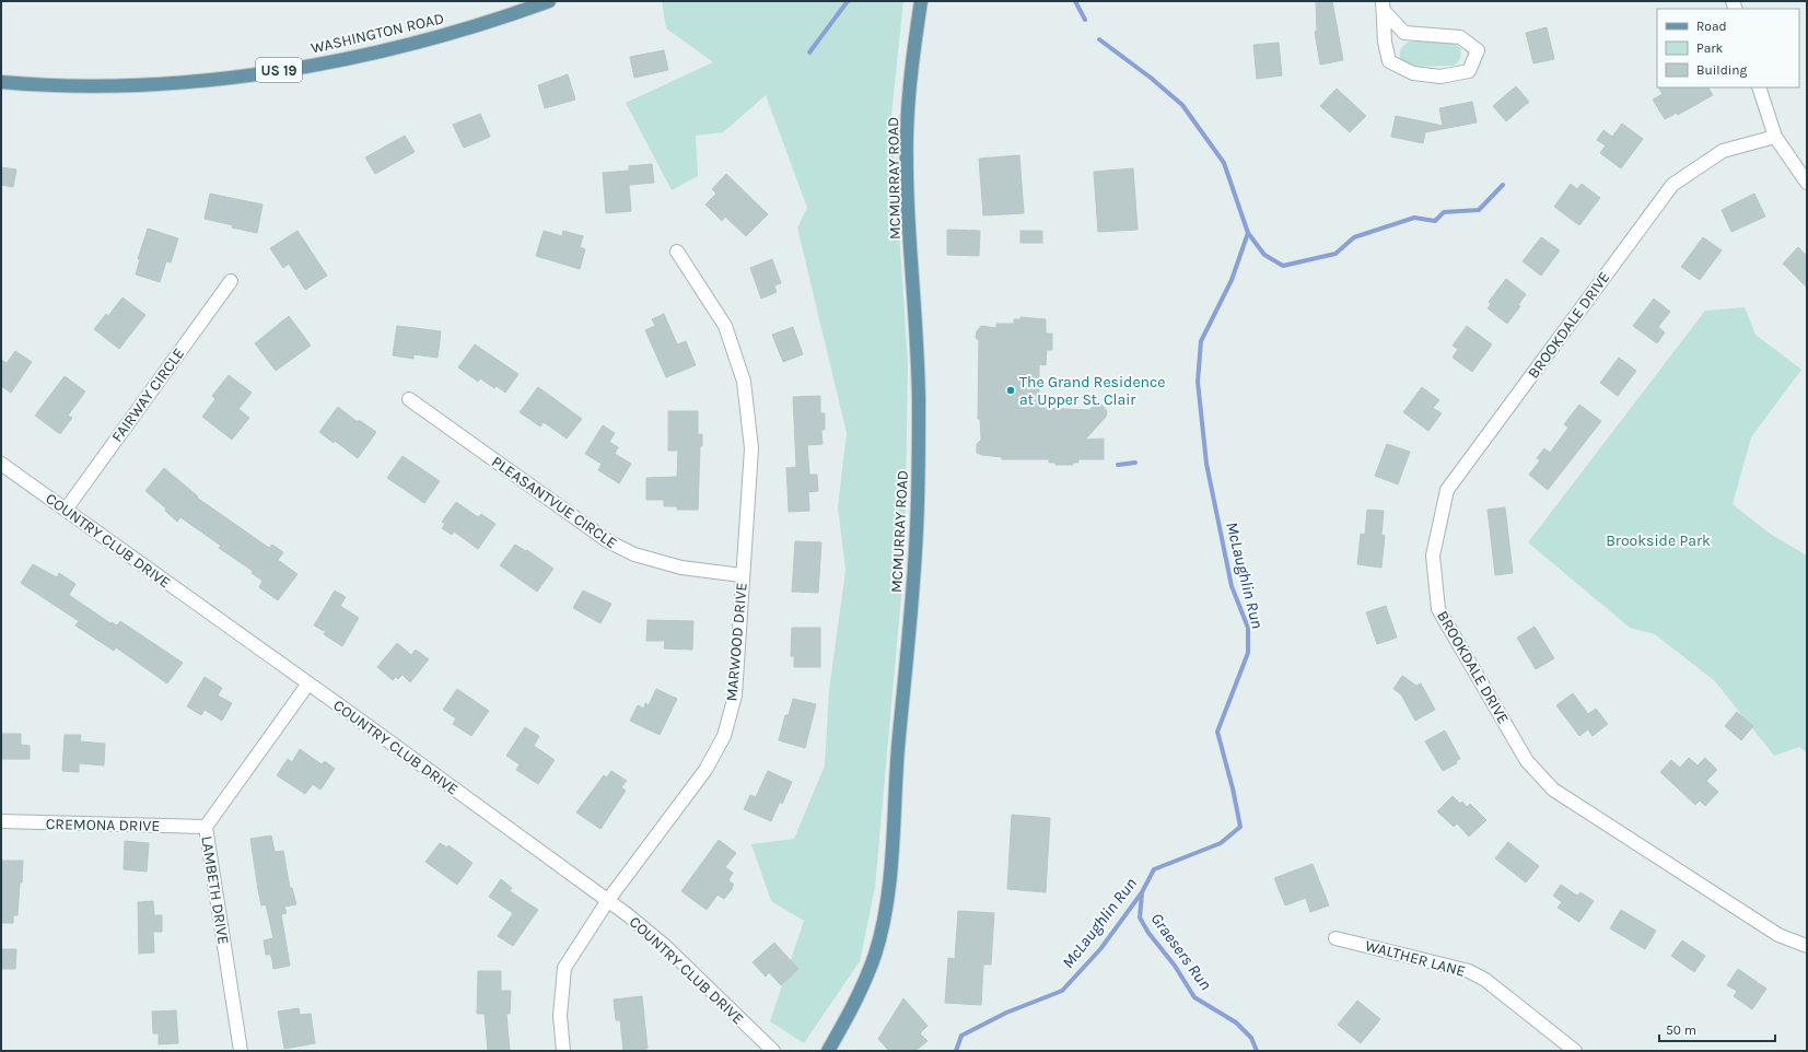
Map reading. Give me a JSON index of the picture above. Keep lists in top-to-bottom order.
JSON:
{
  "streets": {
    "main road": ["WASHINGTON ROAD", "US 19", "MCMURRAY ROAD"],
    "street": [
      "BROOKDALE DRIVE",
      "FAIRWAY CIRCLE",
      "PLEASANTVUE CIRCLE",
      "COUNTRY CLUB DRIVE",
      "MARWOOD DRIVE",
      "CREMONA DRIVE",
      "LAMBETH DRIVE",
      "WALTHER LANE"
    ]
  },
  "crossings": [
    ["FAIRWAY CIRCLE", "COUNTRY CLUB DRIVE"],
    ["PLEASANTVUE CIRCLE", "MARWOOD DRIVE"],
    ["COUNTRY CLUB DRIVE", "MARWOOD DRIVE"],
    ["COUNTRY CLUB DRIVE", "LAMBETH DRIVE"],
    ["CREMONA DRIVE", "LAMBETH DRIVE"]
  ],
  "water": ["McLaughlin Run", "Graesers Run"],
  "parks": ["Brookside Park"],
  "places": ["The Grand Residence at Upper St. Clair"],
  "legend": ["Road", "Park", "Building"],
  "scale_bar": "50 m"
}
